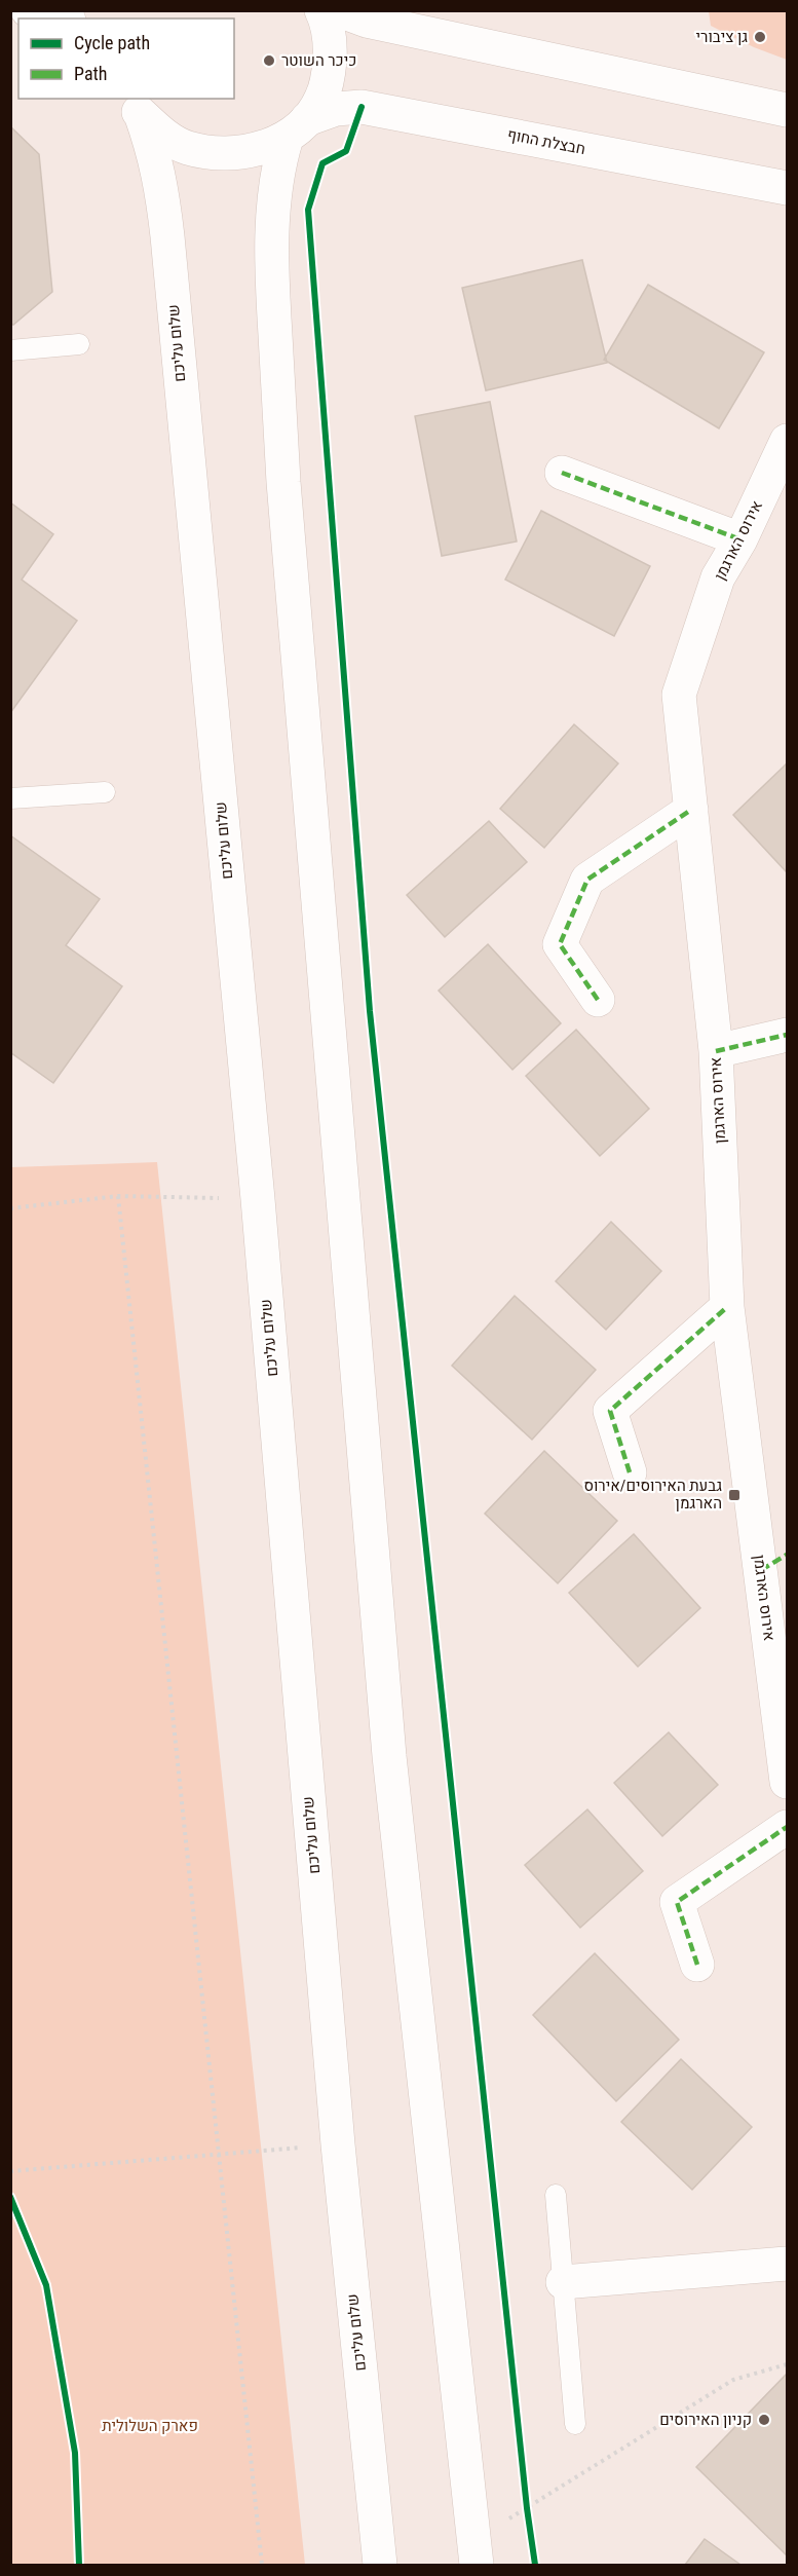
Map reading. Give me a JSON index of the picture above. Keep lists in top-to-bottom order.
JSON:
{
  "streets": {
    "main road": ["חבצלת החוף", "שלום עליכם", "אירוס הארגמן"]
  },
  "crossings": [
    ["חבצלת החוף", "שלום עליכם"]
  ],
  "parks": ["פארק השלולית"],
  "places": {
    "other": ["גן ציבורי", "כיכר השוטר", "קניון האירוסים"],
    "transit": ["גבעת האירוסים/אירוס הארגמן"]
  },
  "legend": ["Cycle path", "Path"]
}
